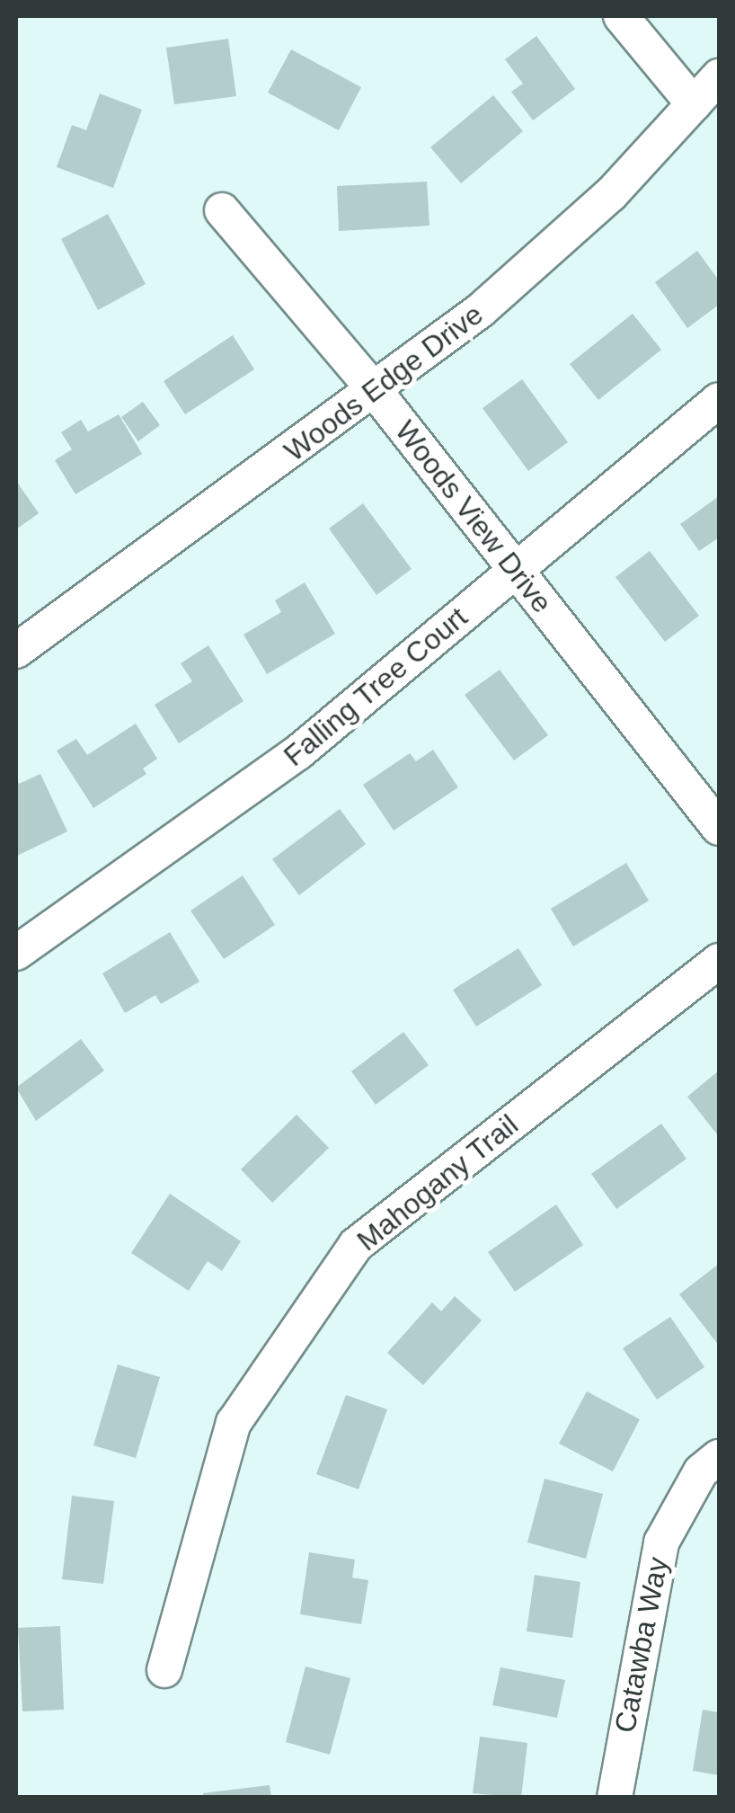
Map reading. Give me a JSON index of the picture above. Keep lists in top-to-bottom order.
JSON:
{
  "streets": {
    "street": [
      "Woods Edge Drive",
      "Woods View Drive",
      "Falling Tree Court",
      "Mahogany Trail",
      "Catawba Way"
    ]
  },
  "crossings": [
    ["Woods Edge Drive", "Woods View Drive"],
    ["Woods View Drive", "Falling Tree Court"]
  ]
}
